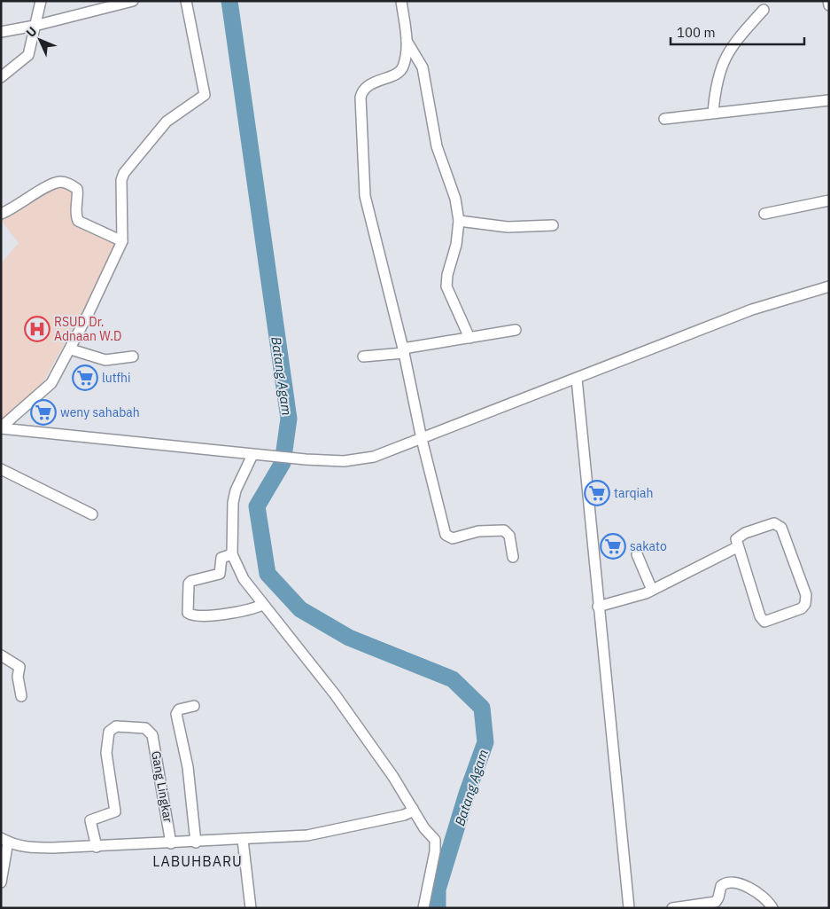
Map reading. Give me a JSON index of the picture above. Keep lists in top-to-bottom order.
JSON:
{
  "streets": {
    "street": ["Gang Lingkar"]
  },
  "districts": ["LABUHBARU"],
  "water": ["Batang Agam"],
  "places": {
    "hospital": ["RSUD Dr. Adnaan W.D"],
    "supermarket": [
      "lutfhi",
      "weny sahabah",
      "tarqiah",
      "sakato"
    ]
  },
  "scale_bar": "100 m",
  "north": "top left"
}
